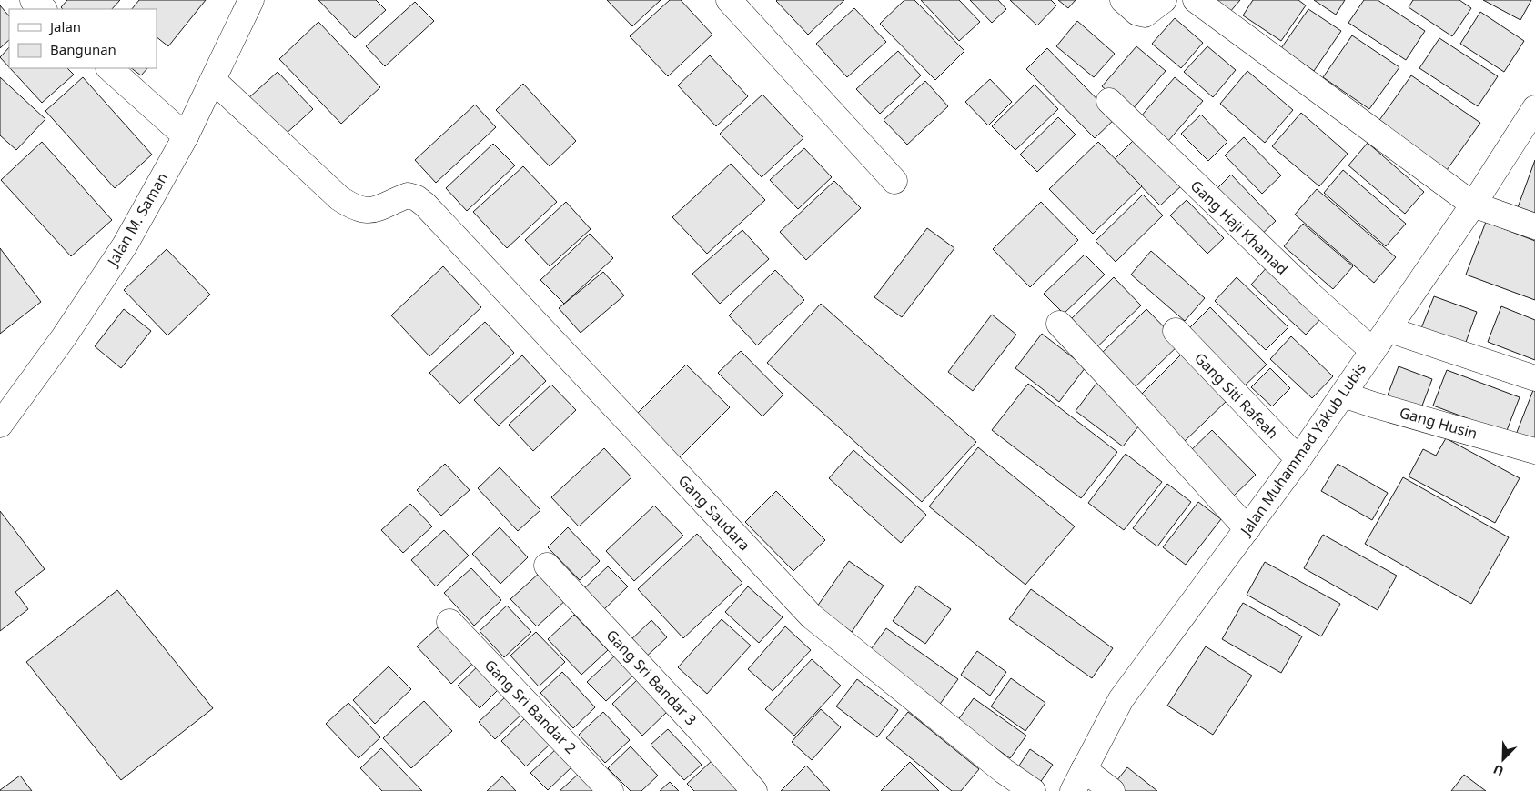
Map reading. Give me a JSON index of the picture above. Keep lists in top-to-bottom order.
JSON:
{
  "streets": {
    "street": [
      "Jalan M. Saman",
      "Gang Haji Khamad",
      "Gang Siti Rafeah",
      "Gang Husin",
      "Jalan Muhammad Yakub Lubis",
      "Gang Saudara",
      "Gang Sri Bandar 3",
      "Gang Sri Bandar 2"
    ]
  },
  "crossings": [
    ["Jalan M. Saman", "Gang Saudara"],
    ["Gang Haji Khamad", "Jalan Muhammad Yakub Lubis"],
    ["Gang Siti Rafeah", "Jalan Muhammad Yakub Lubis"],
    ["Gang Husin", "Jalan Muhammad Yakub Lubis"]
  ],
  "legend": ["Jalan", "Bangunan"],
  "north": "bottom left"
}
